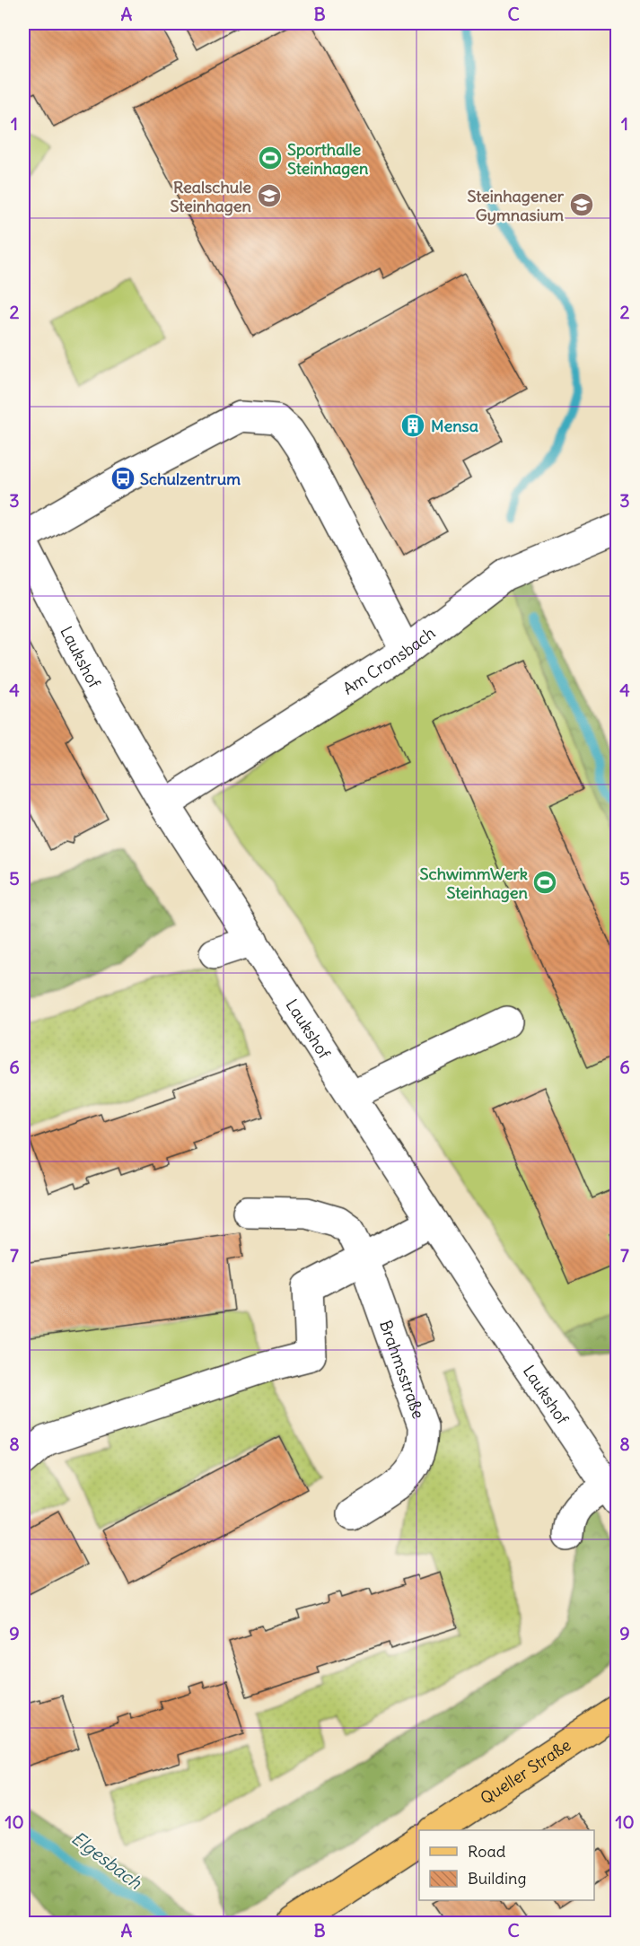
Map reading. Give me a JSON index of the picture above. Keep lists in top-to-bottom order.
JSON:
{
  "streets": {
    "main road": ["Queller Straße"],
    "street": ["Laukshof", "Am Cronsbach", "Brahmsstraße"]
  },
  "crossings": [
    ["Laukshof", "Am Cronsbach"]
  ],
  "water": ["Elgesbach"],
  "places": {
    "sports": ["Sporthalle Steinhagen", "SchwimmWerk Steinhagen"],
    "school or university": ["Realschule Steinhagen", "Steinhagener Gymnasium"],
    "building": ["Mensa"],
    "bus stop": ["Schulzentrum"]
  },
  "legend": ["Road", "Building"],
  "grid": {
    "columns": ["A", "B", "C"],
    "rows": [
      "1",
      "2",
      "3",
      "4",
      "5",
      "6",
      "7",
      "8",
      "9",
      "10"
    ]
  }
}
